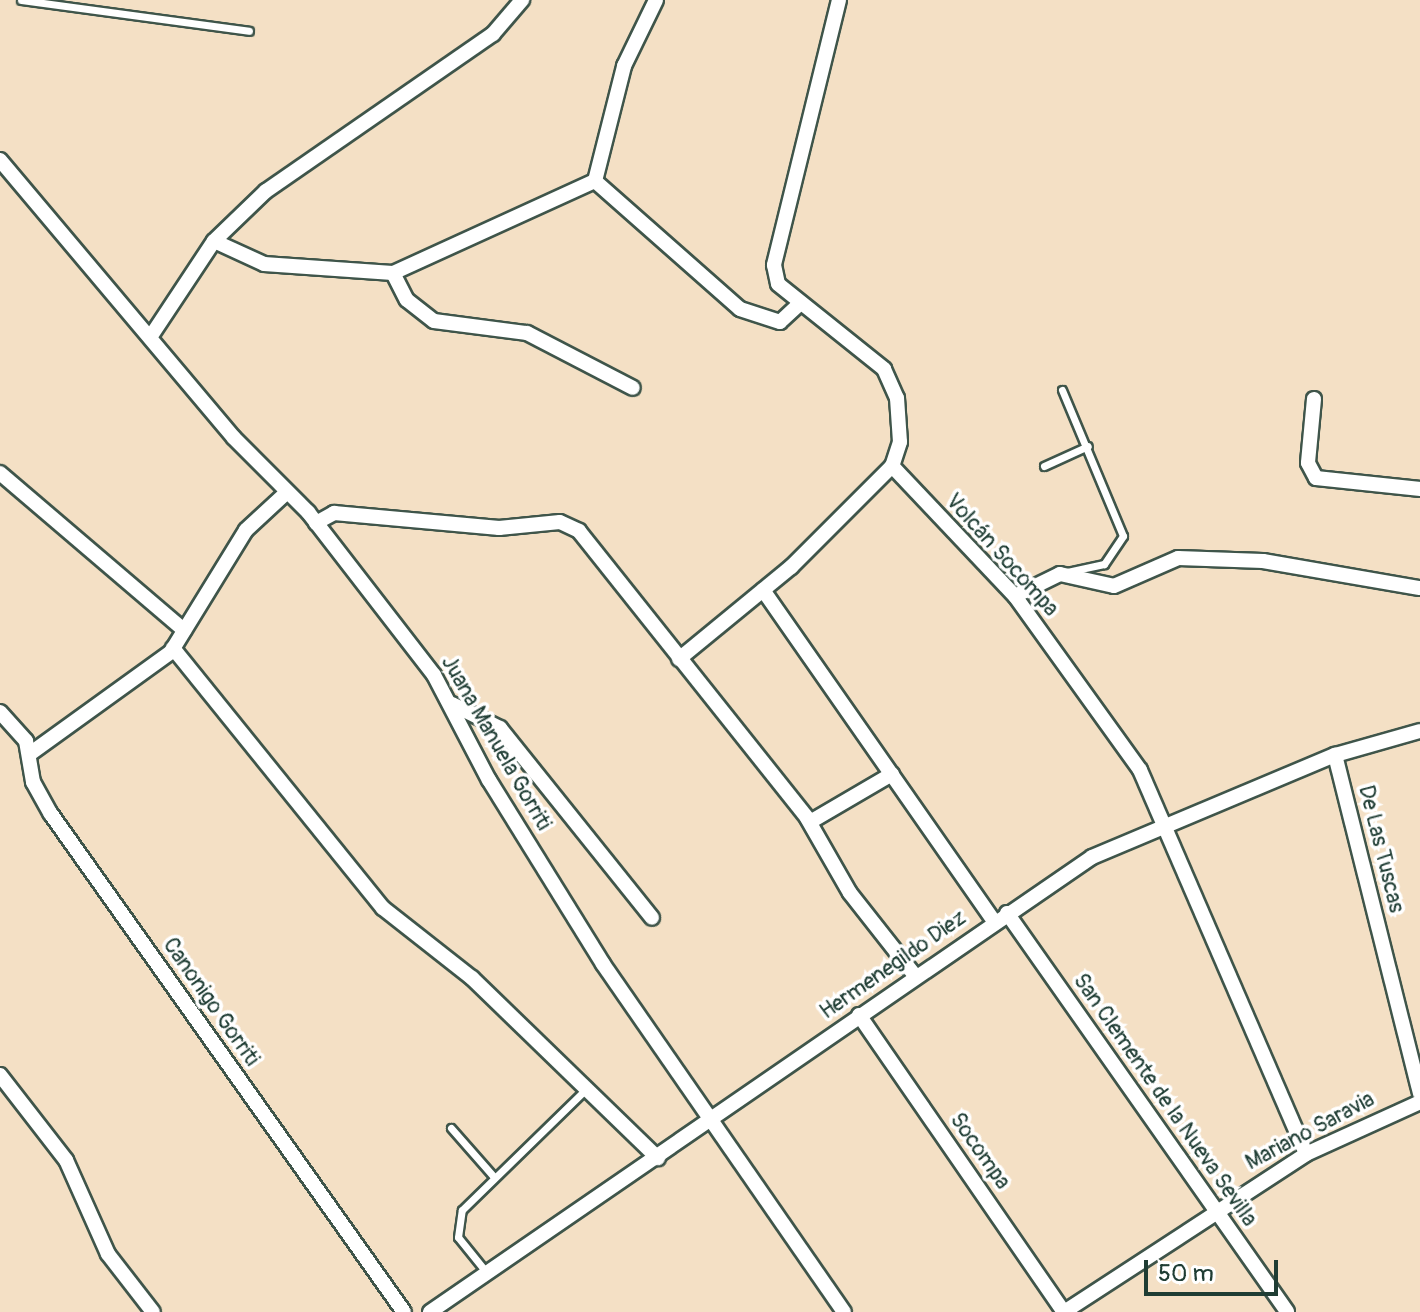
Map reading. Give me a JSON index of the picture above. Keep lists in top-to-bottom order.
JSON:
{
  "streets": {
    "street": [
      "Volcán Socompa",
      "Juana Manuela Gorriti",
      "De Las Tuscas",
      "Hermenegildo Diez",
      "Canonigo Gorriti",
      "San Clemente de la Nueva Sevilla",
      "Mariano Saravia",
      "Socompa"
    ]
  },
  "crossings": [
    ["Volcán Socompa", "Hermenegildo Diez"],
    ["Volcán Socompa", "Mariano Saravia"],
    ["Juana Manuela Gorriti", "Hermenegildo Diez"],
    ["De Las Tuscas", "Hermenegildo Diez"],
    ["Hermenegildo Diez", "San Clemente de la Nueva Sevilla"],
    ["Hermenegildo Diez", "Socompa"],
    ["San Clemente de la Nueva Sevilla", "Mariano Saravia"],
    ["Mariano Saravia", "Socompa"]
  ],
  "scale_bar": "50 m"
}
